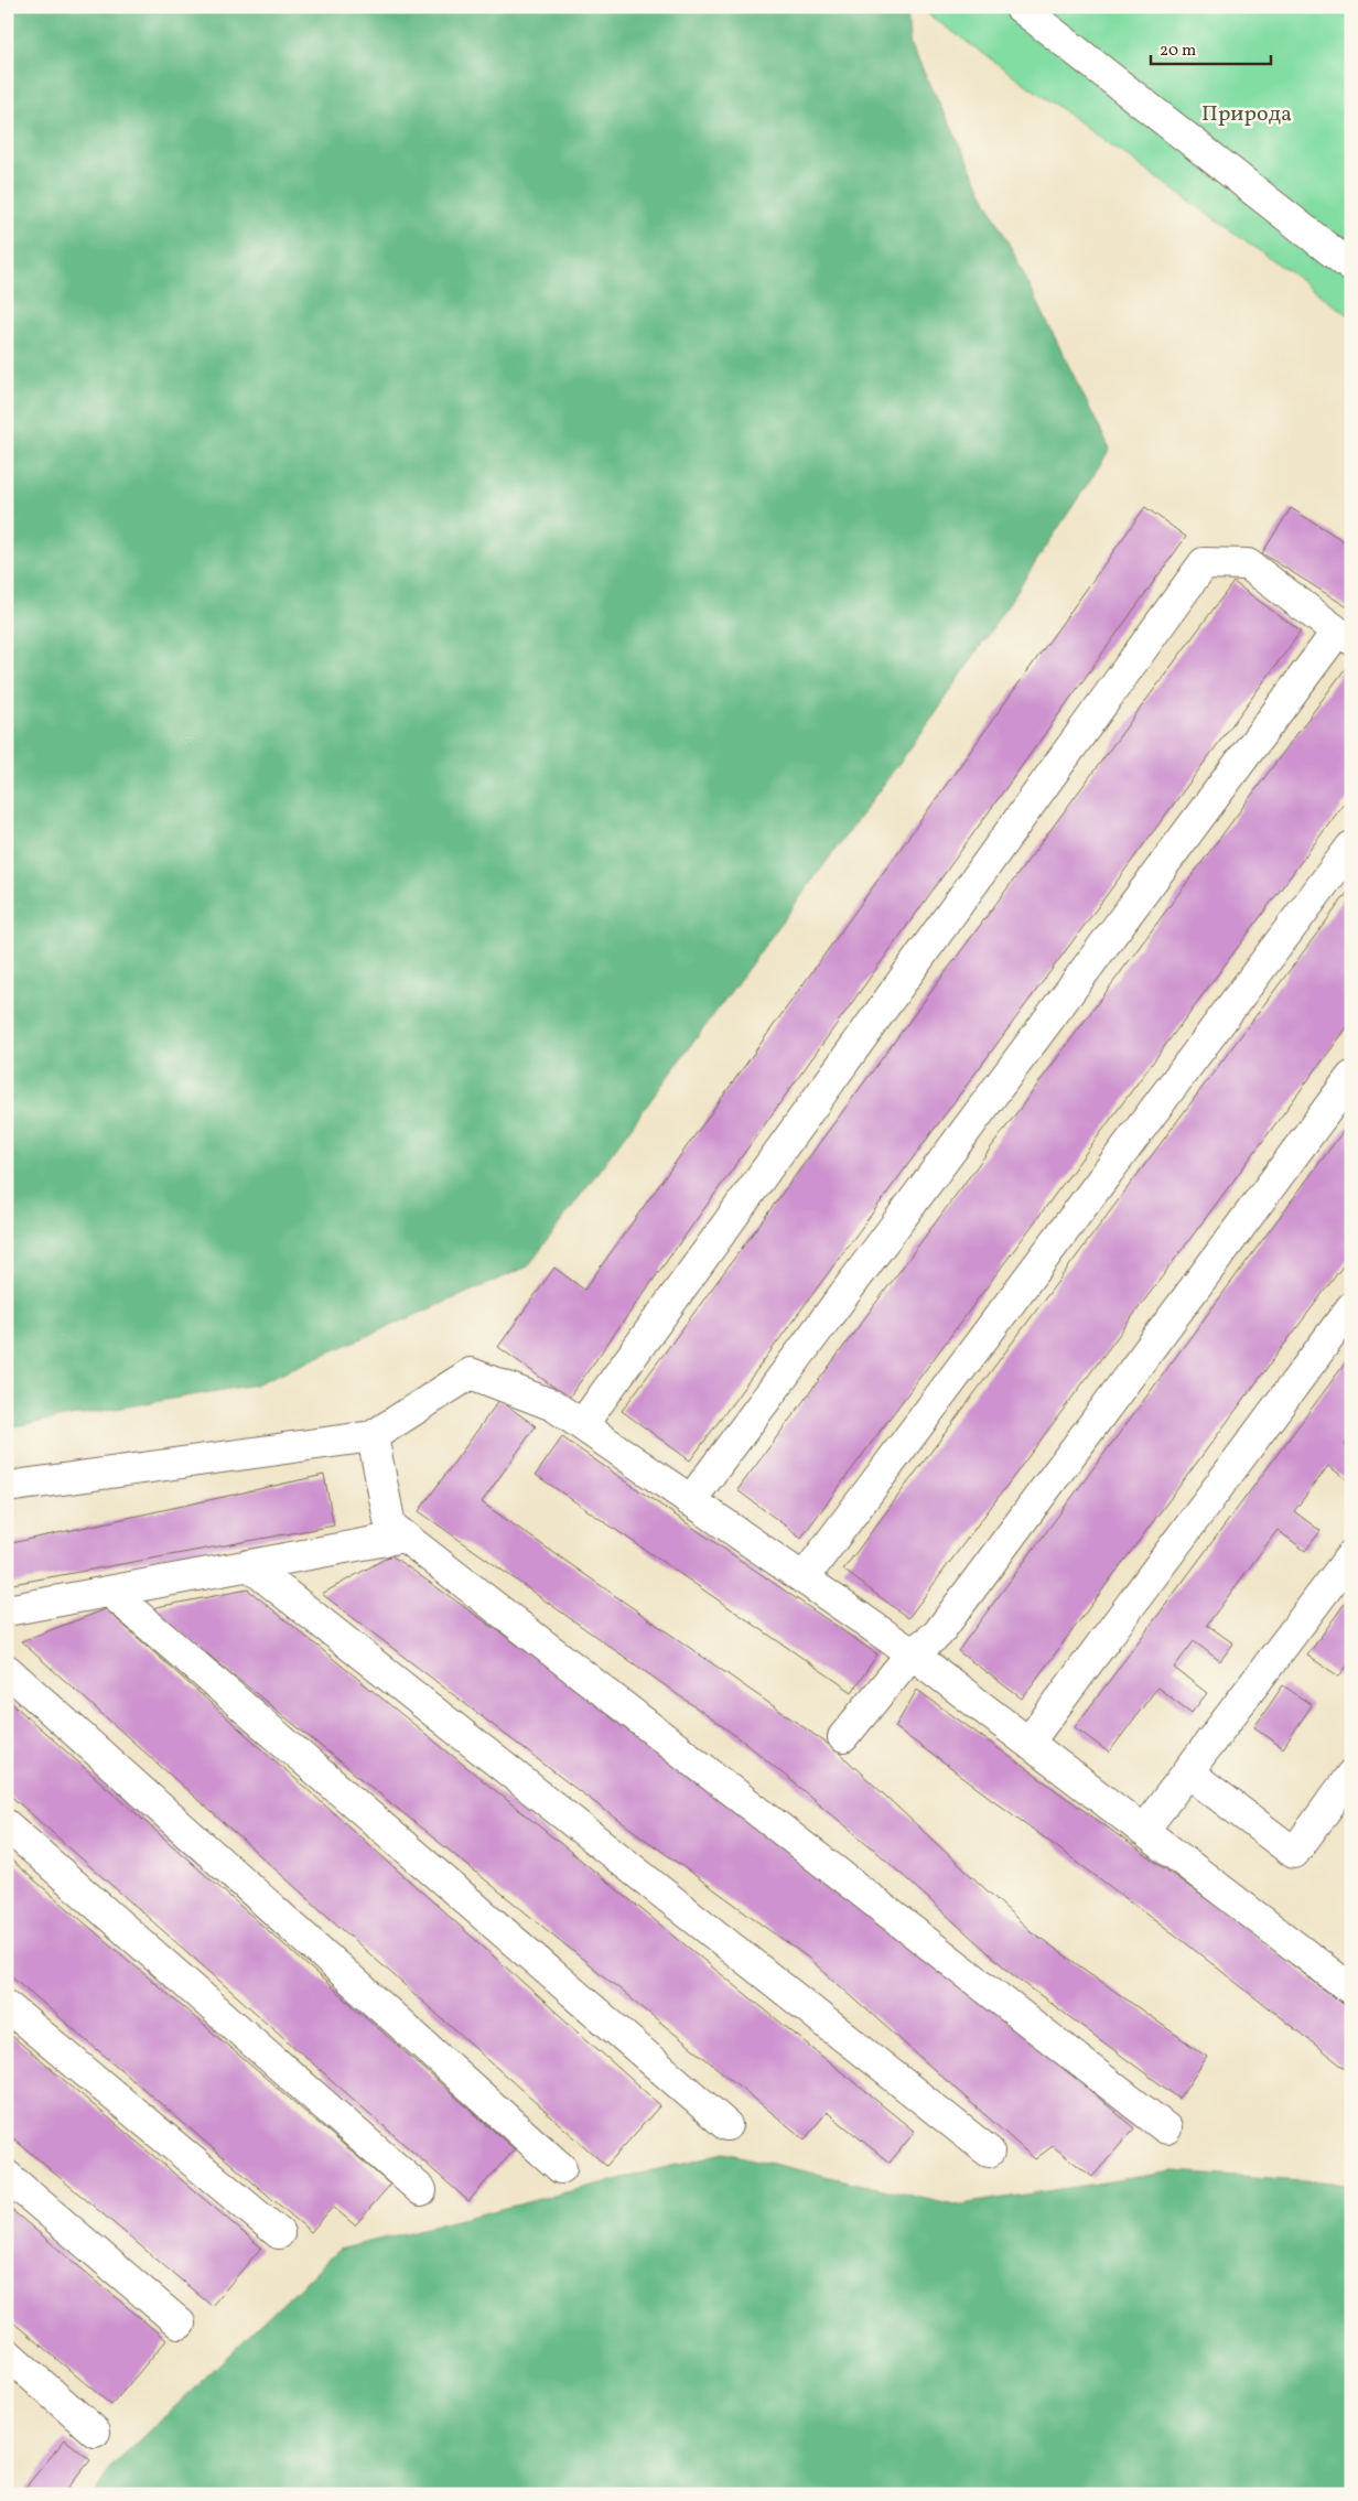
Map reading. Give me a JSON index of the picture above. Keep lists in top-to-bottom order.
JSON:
{
  "parks": ["Природа"],
  "scale_bar": "20 m"
}
